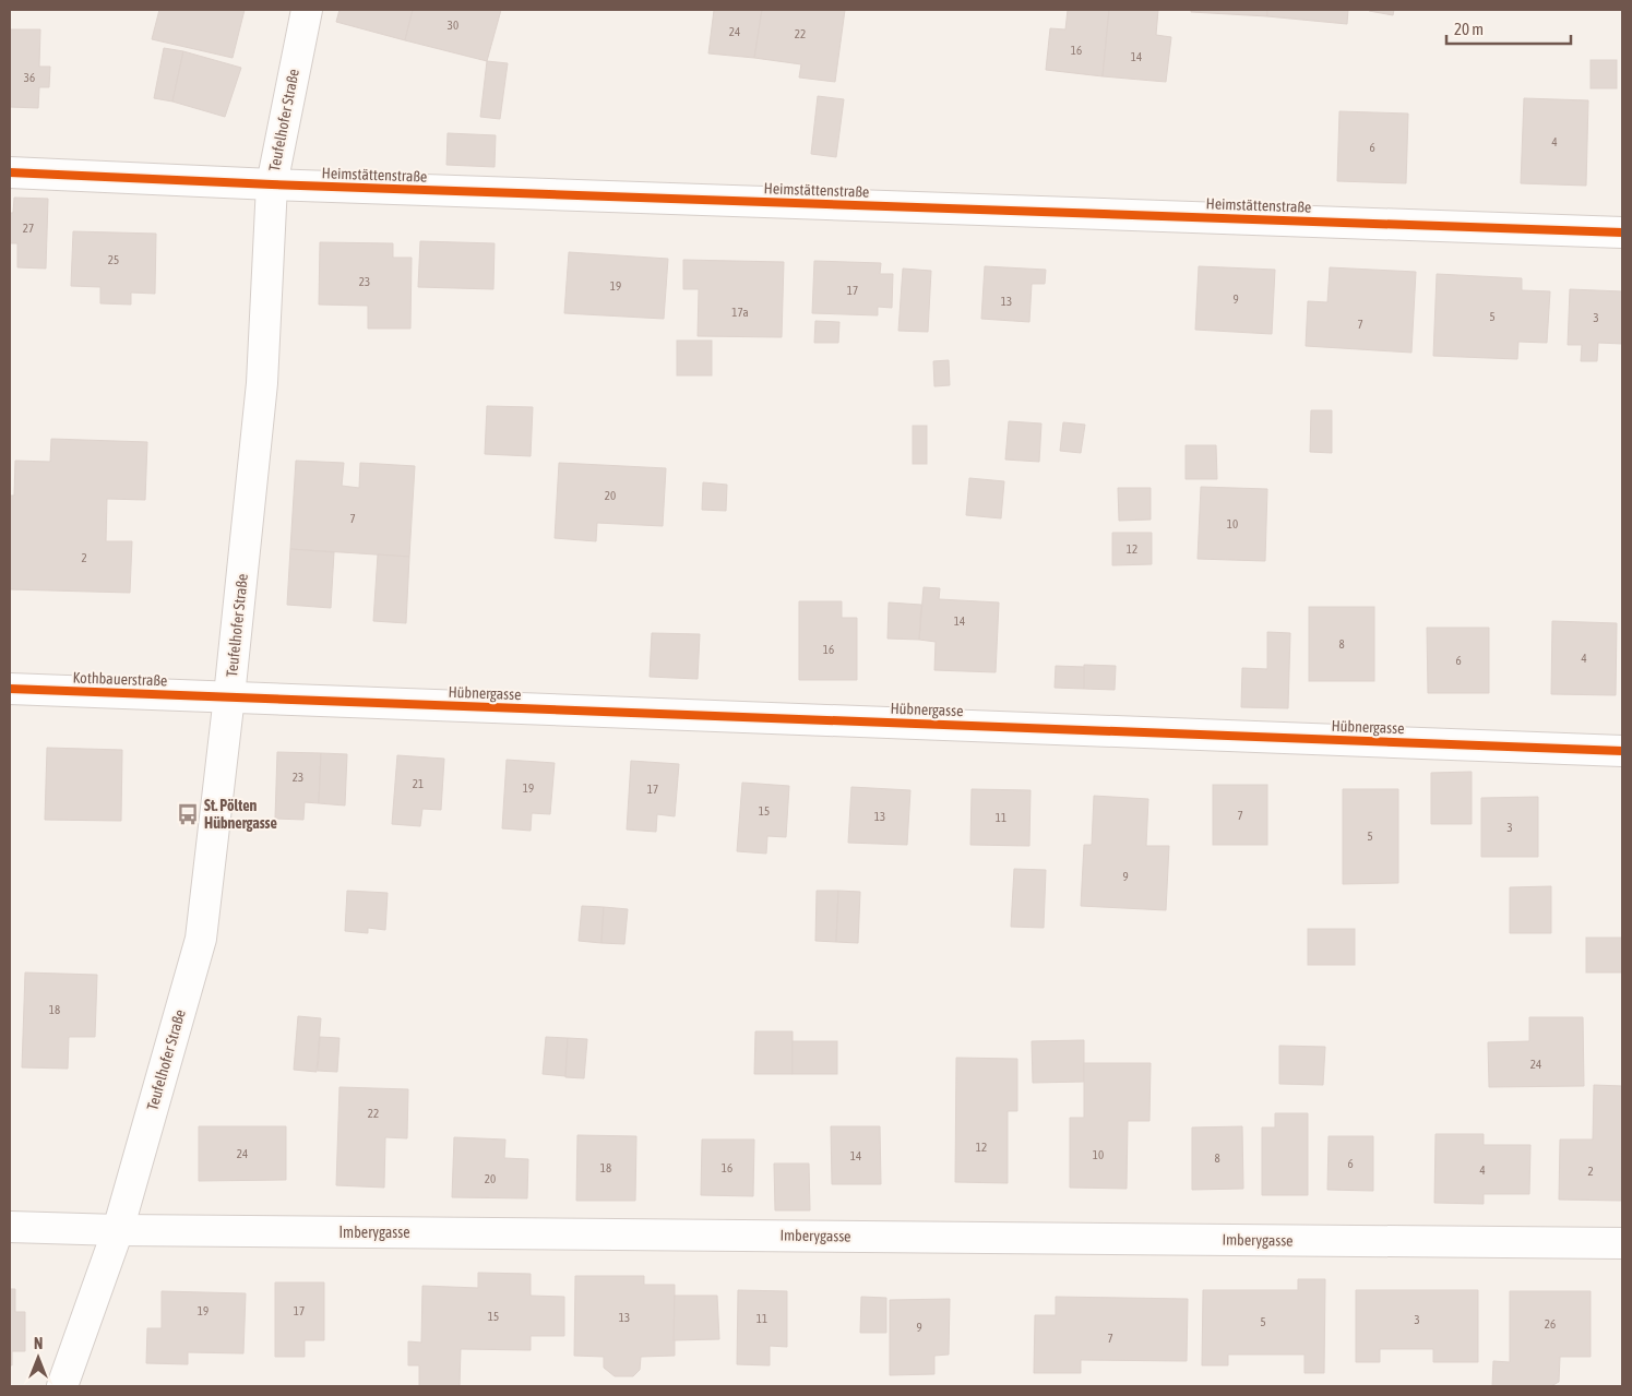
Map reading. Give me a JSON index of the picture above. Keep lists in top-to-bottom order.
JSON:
{
  "streets": {
    "street": [
      "Teufelhofer Straße",
      "Heimstättenstraße",
      "Kothbauerstraße",
      "Hübnergasse",
      "Imberygasse"
    ]
  },
  "crossings": [
    ["Teufelhofer Straße", "Heimstättenstraße"],
    ["Teufelhofer Straße", "Kothbauerstraße"],
    ["Teufelhofer Straße", "Hübnergasse"],
    ["Teufelhofer Straße", "Imberygasse"],
    ["Kothbauerstraße", "Hübnergasse"]
  ],
  "places": {
    "bus stop": ["St. Pölten Hübnergasse"]
  },
  "house_numbers": [
    "30",
    "24",
    "22",
    "16",
    "14",
    "36",
    "4",
    "6",
    "27",
    "25",
    "23",
    "19",
    "17",
    "9",
    "13",
    "17a",
    "5",
    "3",
    "7",
    "20",
    "7",
    "10",
    "12",
    "2",
    "14",
    "8",
    "16",
    "4",
    "6",
    "23",
    "21",
    "19",
    "17",
    "15",
    "7",
    "13",
    "11",
    "3",
    "5",
    "9",
    "18",
    "24",
    "22",
    "12",
    "24",
    "10",
    "14",
    "8",
    "6",
    "18",
    "16",
    "4",
    "2",
    "20",
    "19",
    "17",
    "15",
    "13",
    "11",
    "3",
    "5",
    "26",
    "9",
    "7"
  ],
  "scale_bar": "20 m",
  "north": "top"
}
